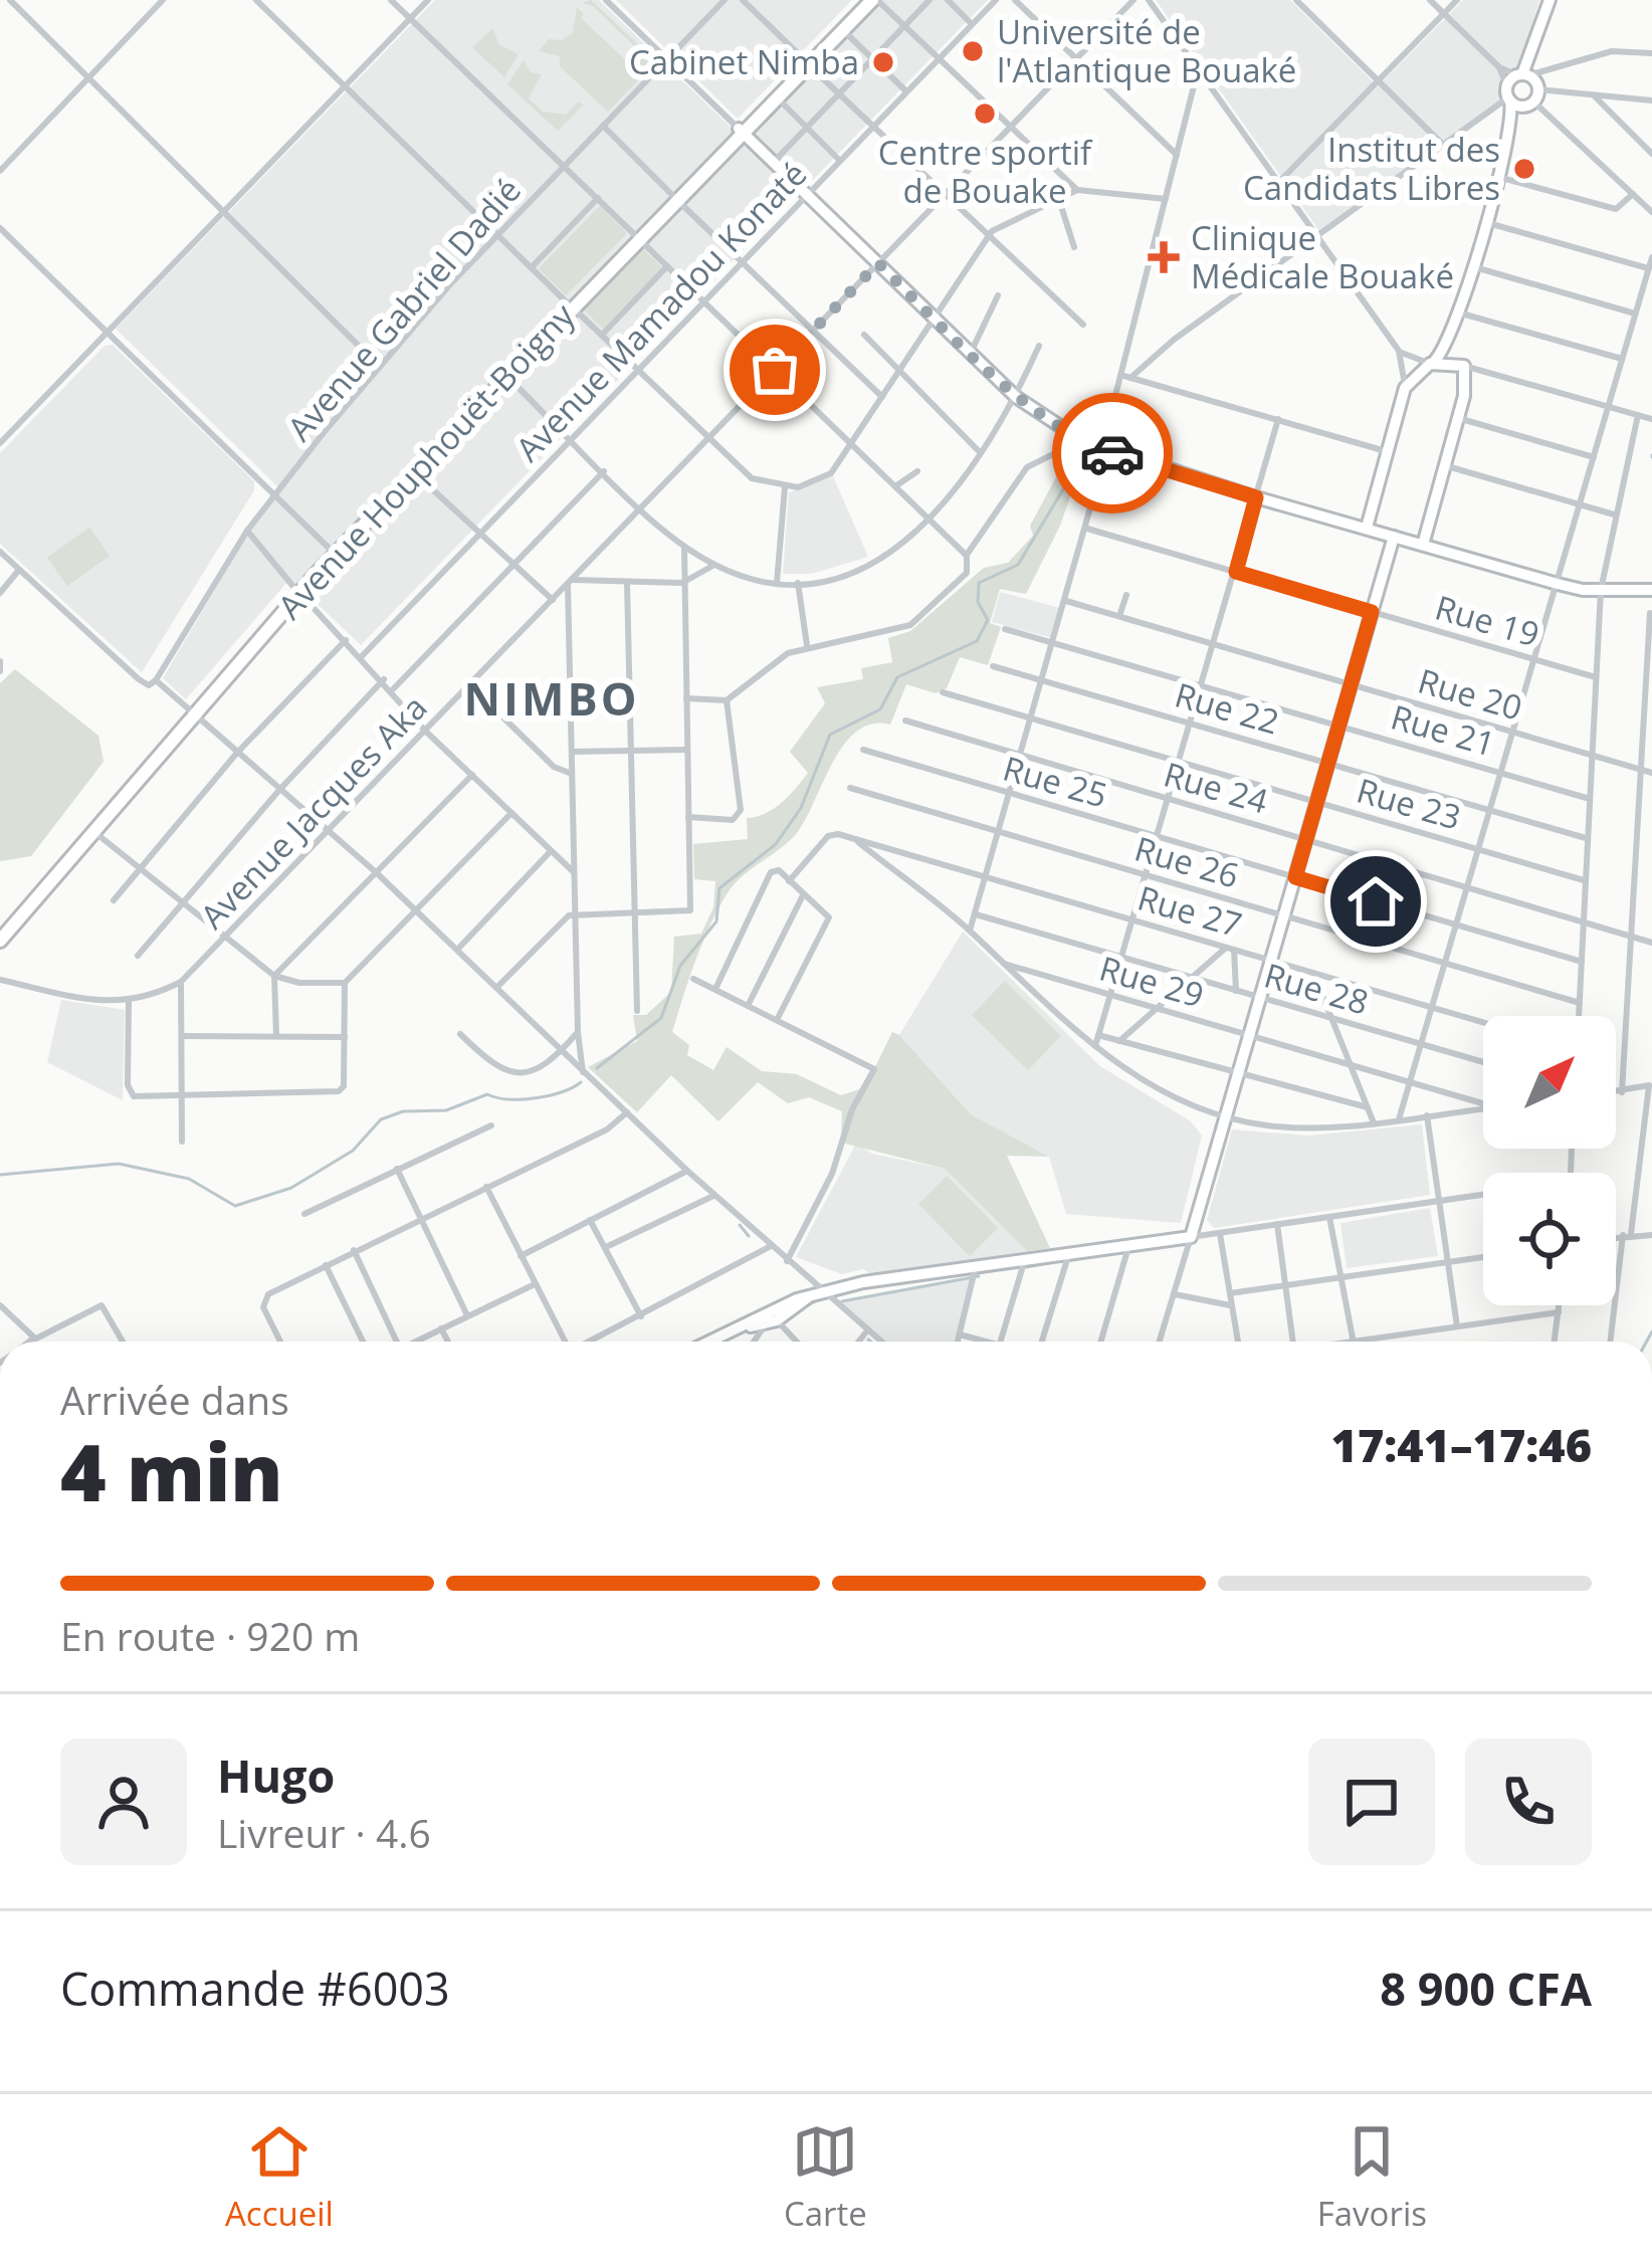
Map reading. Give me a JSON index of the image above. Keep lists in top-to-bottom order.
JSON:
{
  "streets": {
    "highway": ["Avenue Houphouët-Boigny"],
    "street": [
      "Avenue Gabriel Dadié",
      "Avenue Mamadou Konaté",
      "Rue 19",
      "Rue 20",
      "Rue 22",
      "Rue 21",
      "Rue 25",
      "Rue 24",
      "Rue 23",
      "Avenue Jacques Aka",
      "Rue 26",
      "Rue 27",
      "Rue 29",
      "Rue 28"
    ]
  },
  "districts": ["NIMBO"],
  "places": {
    "other": [
      "Université de l'Atlantique Bouaké",
      "Cabinet Nimba",
      "Centre sportif de Bouake",
      "Institut des Candidats Libres"
    ],
    "health": ["Clinique Médicale Bouaké"]
  },
  "north": "top right",
  "page": {
    "heading": ["4 min", "Arrivée dans", "17:41–17:46"],
    "panel": [
      "Hugo",
      "Livreur · 4.6",
      "Commande #6003",
      "8 900 CFA"
    ],
    "bar": "En route · 920 m",
    "tabs": ["Accueil", "Carte", "Favoris"]
  }
}
